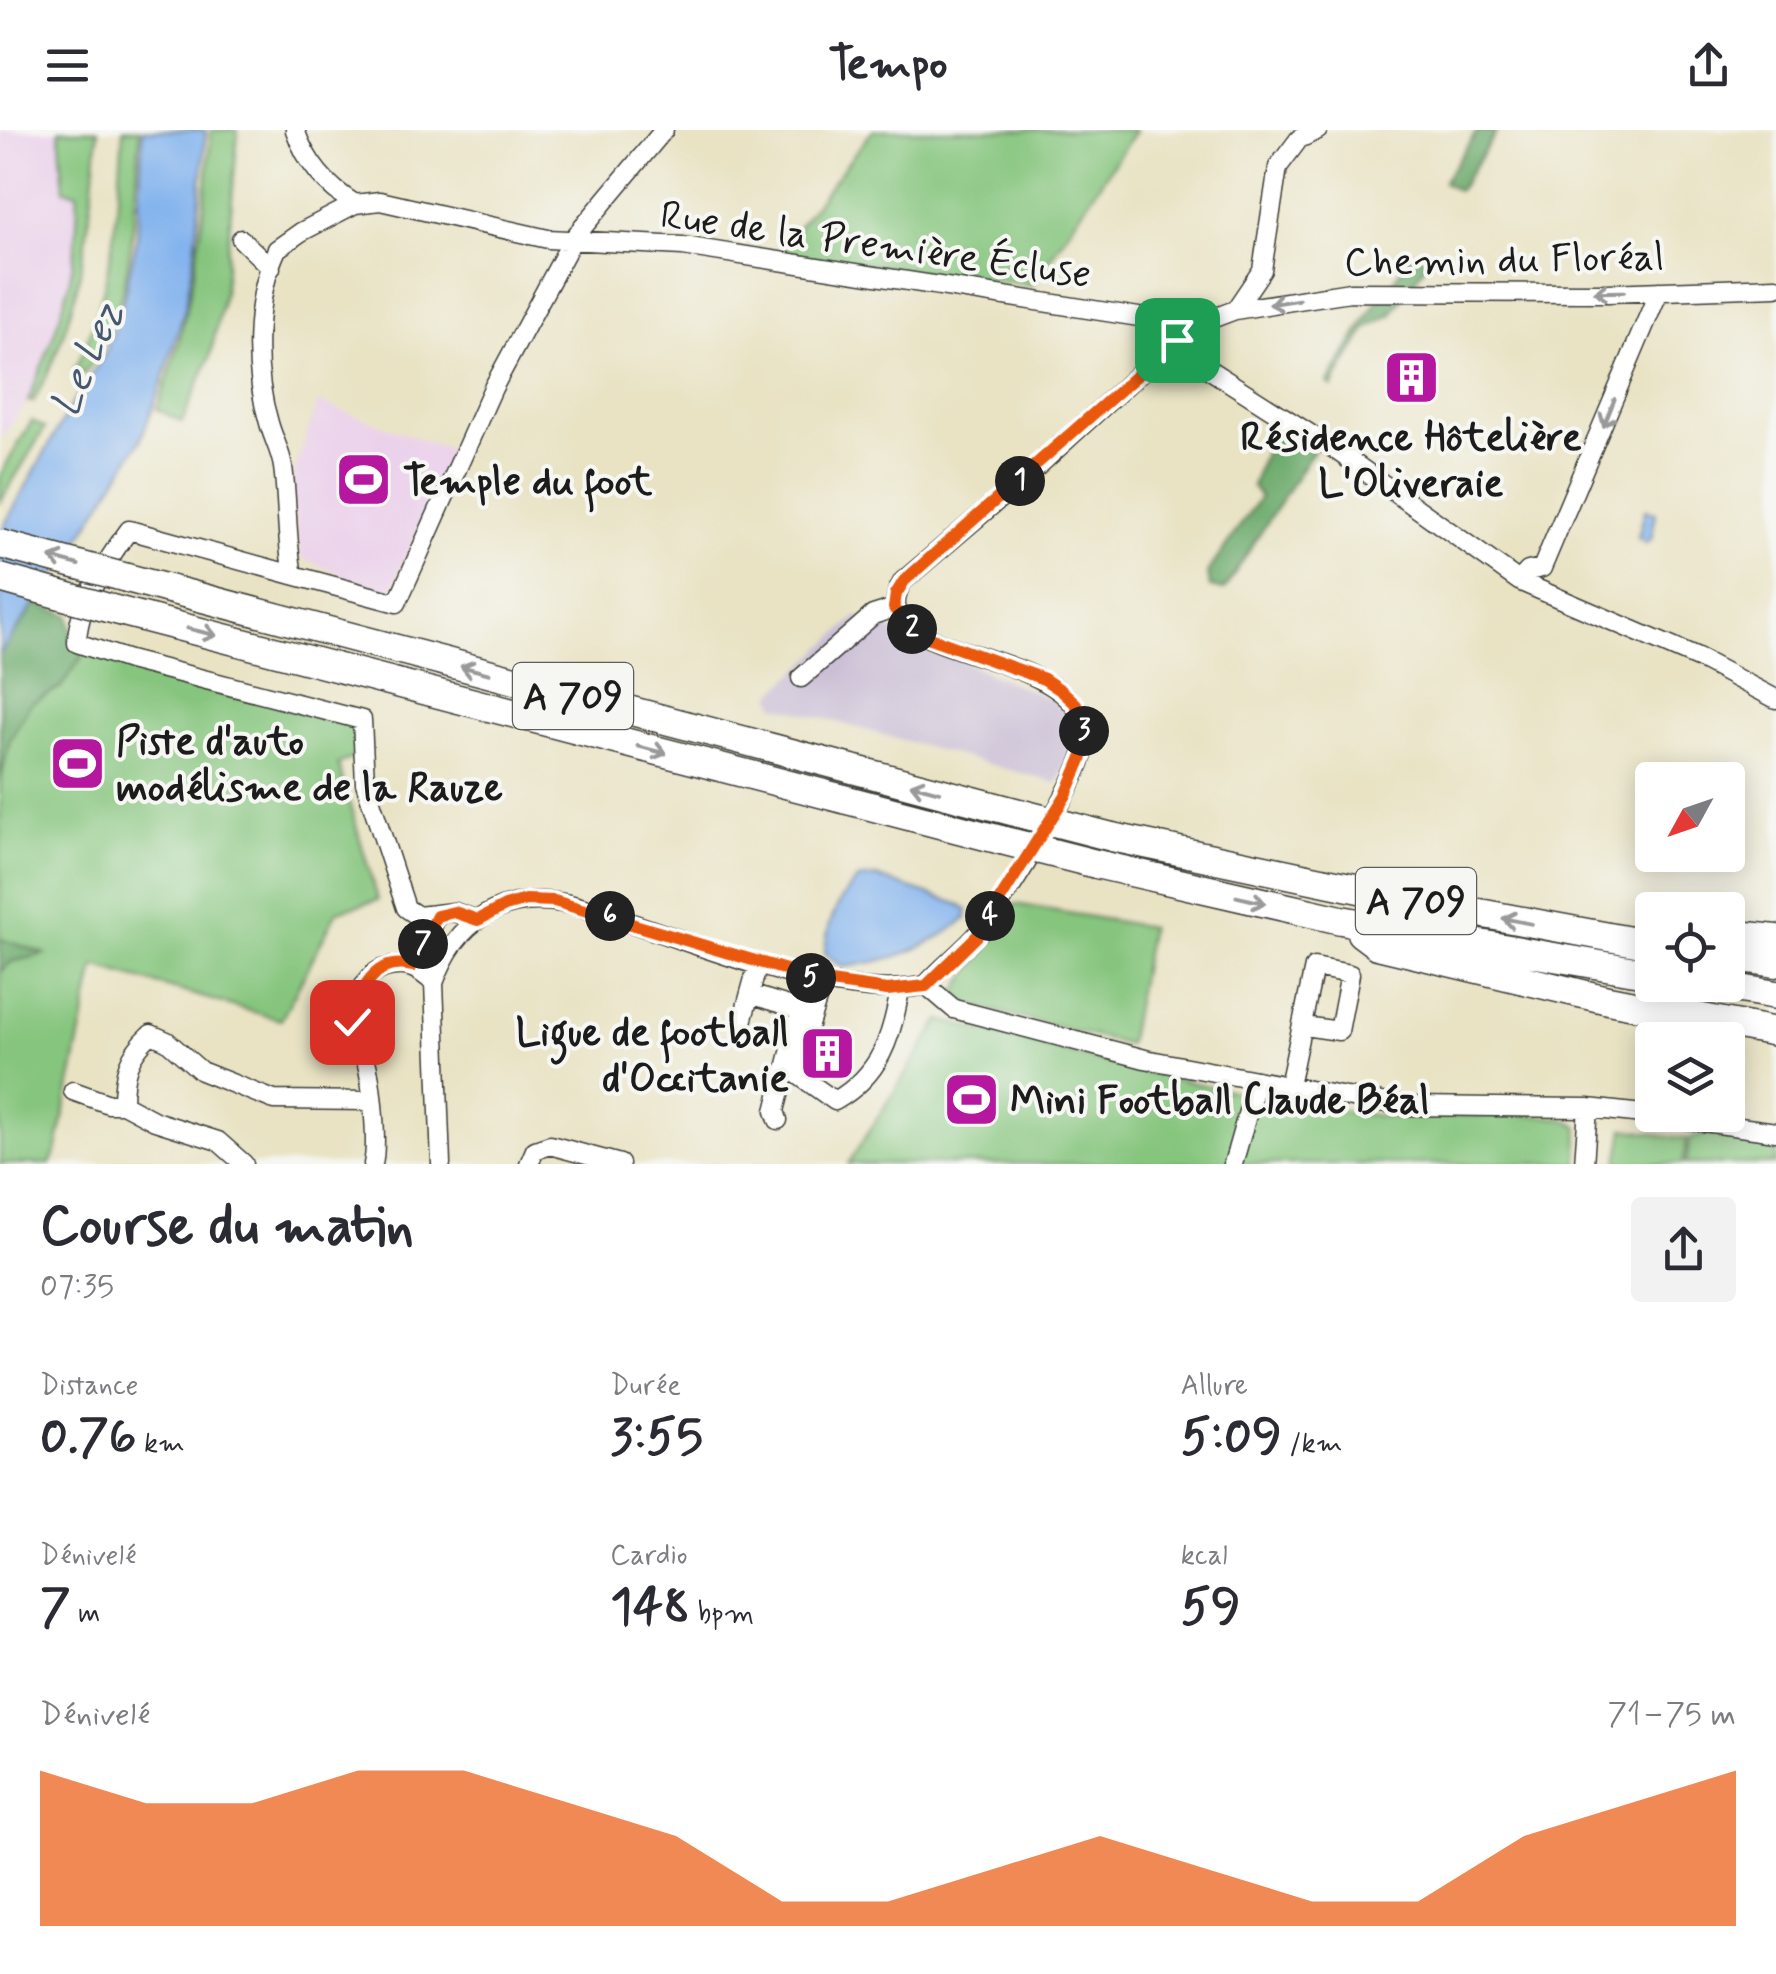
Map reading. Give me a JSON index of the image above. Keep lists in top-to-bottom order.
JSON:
{
  "streets": {
    "highway": ["A 709"],
    "street": ["Rue de la Première Écluse", "Chemin du Floréal"]
  },
  "crossings": [
    ["Rue de la Première Écluse", "Chemin du Floréal"]
  ],
  "one_way": ["Chemin du Floréal"],
  "water": ["Le Lez"],
  "places": {
    "building": ["Résidence Hôtelière L'Oliveraie", "Ligue de football d'Occitanie"],
    "sports": ["Temple du foot", "Piste d'auto modélisme de la Rauze", "Mini Football Claude Béal"]
  },
  "north": "bottom left",
  "page": {
    "header": "Tempo",
    "pins": [
      "1",
      "2",
      "3",
      "4",
      "6",
      "7",
      "5"
    ],
    "heading": ["Course du matin", "07:35"],
    "stats": [
      ["Distance", "0.76 km"],
      ["Durée", "3:55"],
      ["Allure", "5:09 /km"],
      ["Dénivelé", "7 m"],
      ["Cardio", "148 bpm"],
      ["kcal", "59"]
    ],
    "chart": ["Dénivelé", "71–75 m"]
  }
}
